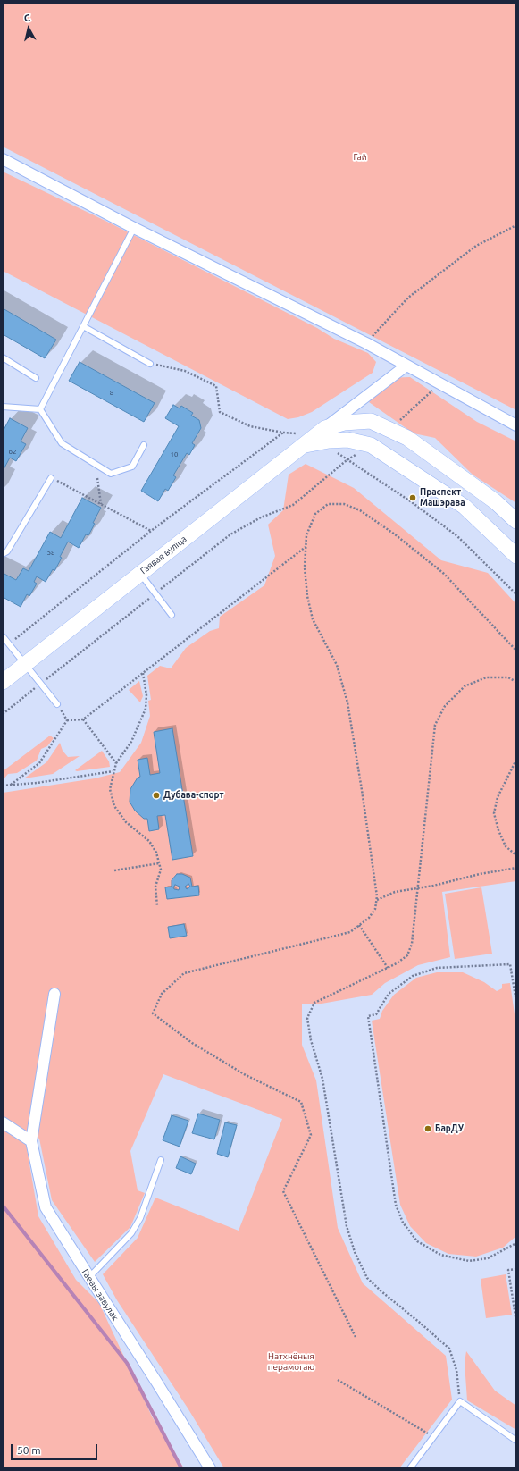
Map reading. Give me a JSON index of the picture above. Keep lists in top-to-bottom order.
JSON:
{
  "streets": {
    "main road": ["Гаявая вуліца"],
    "street": ["Гаевы завулак"]
  },
  "parks": ["Гай", "Натхнёныя перамогаю"],
  "places": ["Праспект Машэрава", "Дубава-спорт", "БарДУ"],
  "house_numbers": [
    "8",
    "62",
    "10",
    "58"
  ],
  "scale_bar": "50 m",
  "north": "top"
}
